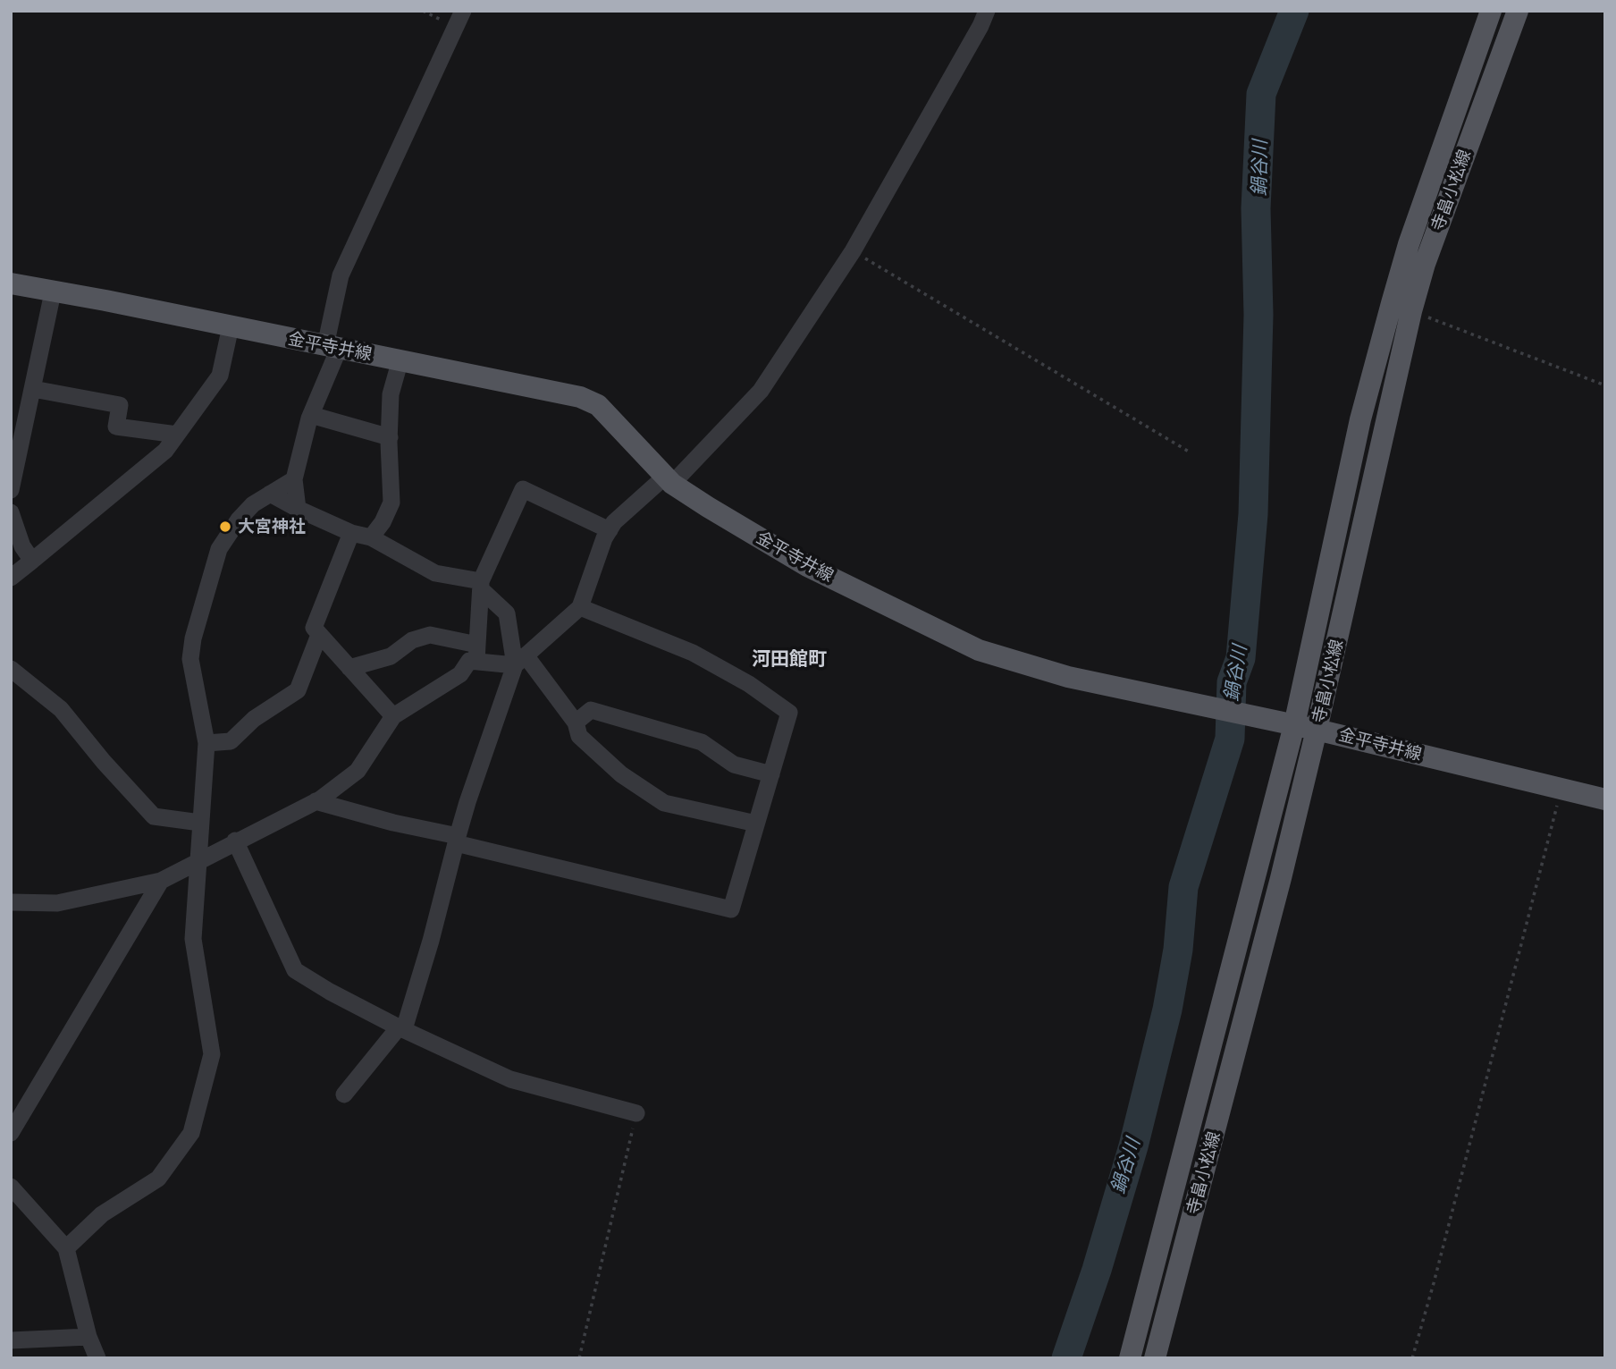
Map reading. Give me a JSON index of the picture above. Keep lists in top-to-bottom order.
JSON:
{
  "streets": {
    "main road": ["寺畠小松線", "金平寺井線"]
  },
  "crossings": [
    ["寺畠小松線", "金平寺井線"]
  ],
  "districts": ["河田館町"],
  "water": ["鍋谷川"],
  "places": ["大宮神社"]
}
